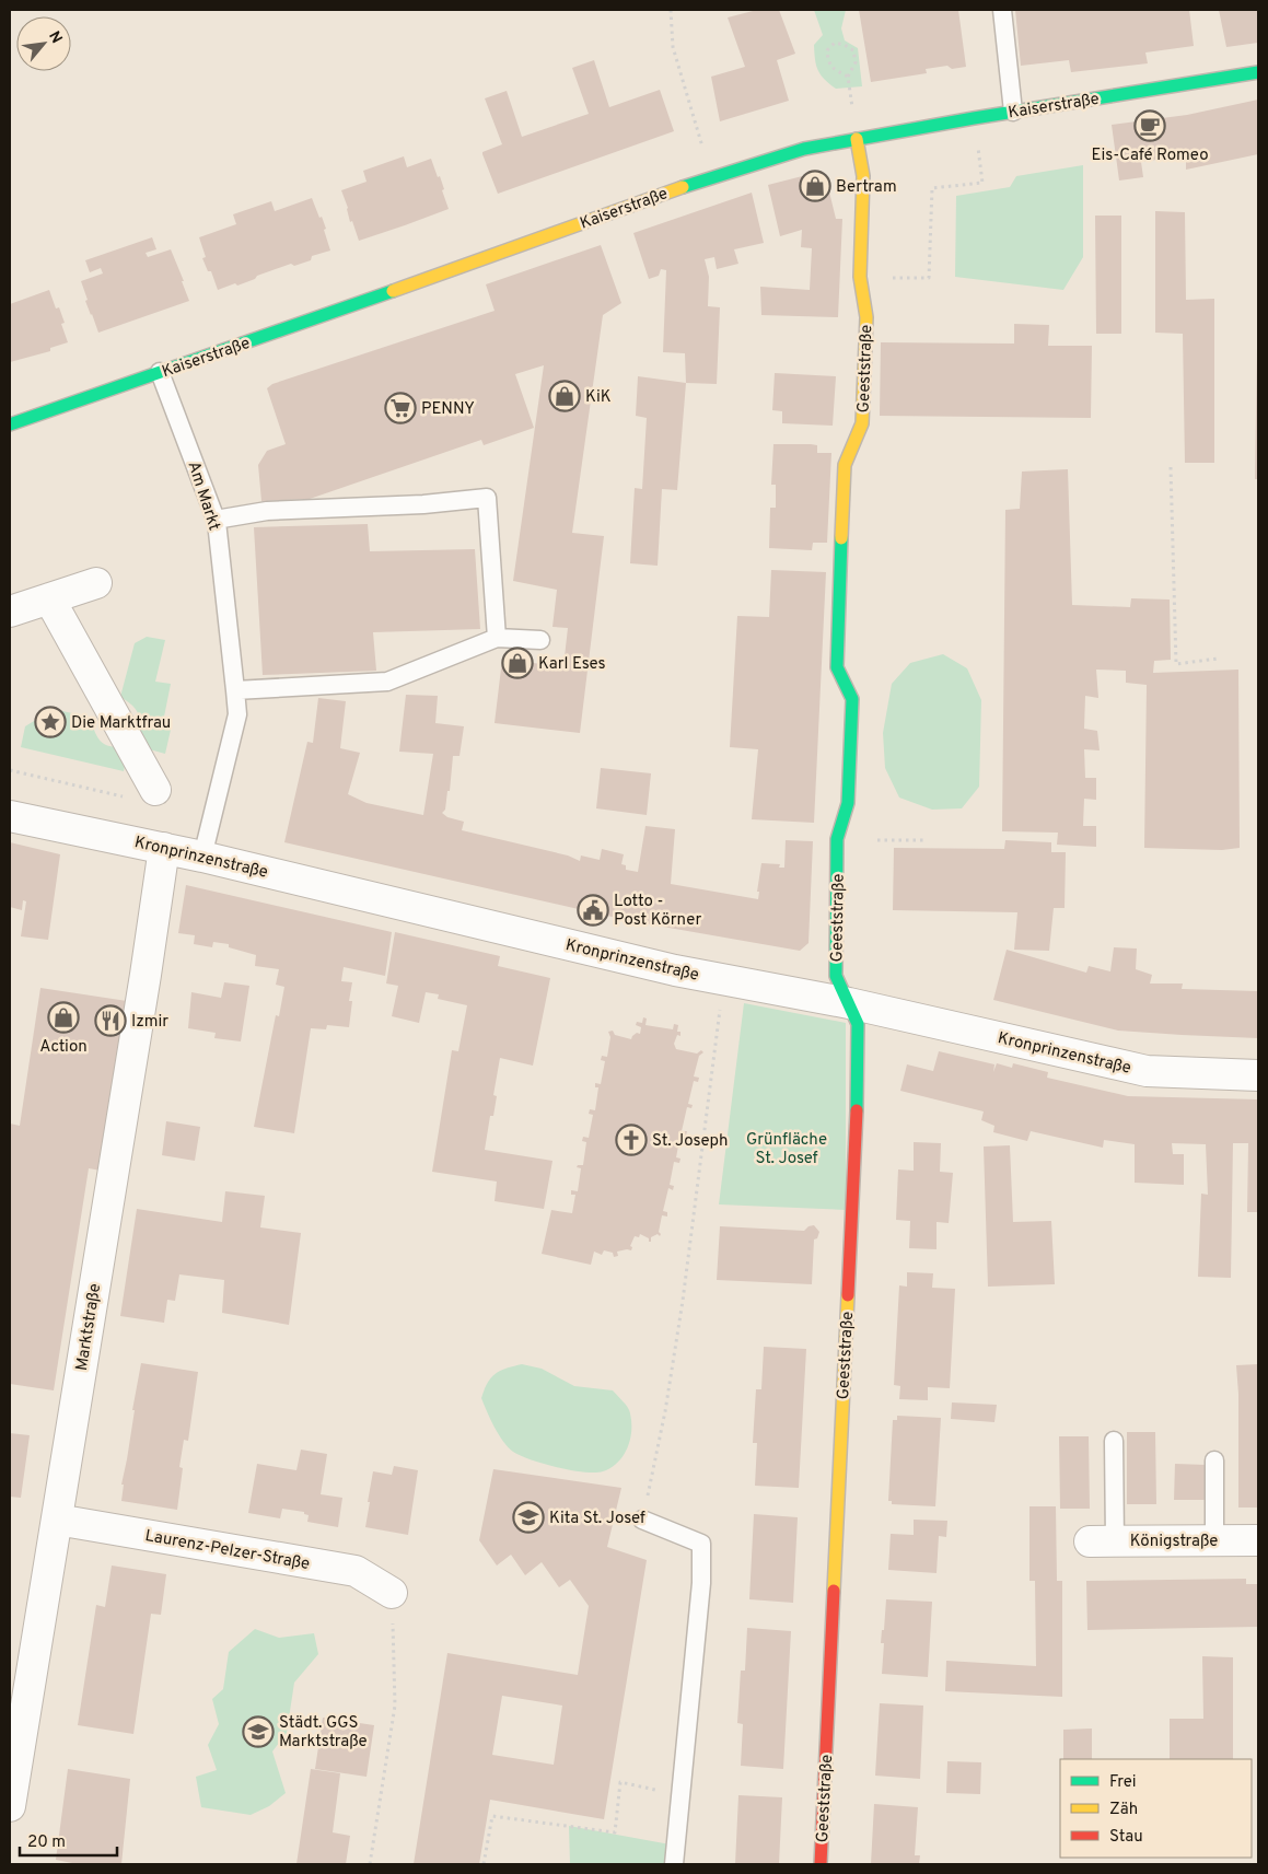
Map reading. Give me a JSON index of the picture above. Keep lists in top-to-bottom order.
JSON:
{
  "streets": {
    "street": [
      "Kaiserstraße",
      "Geeststraße",
      "Kronprinzenstraße",
      "Marktstraße",
      "Königstraße",
      "Laurenz-Pelzer-Straße"
    ],
    "lane": ["Am Markt"]
  },
  "crossings": [
    ["Kaiserstraße", "Geeststraße"],
    ["Kaiserstraße", "Am Markt"],
    ["Geeststraße", "Kronprinzenstraße"],
    ["Am Markt", "Kronprinzenstraße"],
    ["Kronprinzenstraße", "Marktstraße"],
    ["Marktstraße", "Laurenz-Pelzer-Straße"]
  ],
  "parks": ["Grünfläche St. Josef"],
  "places": {
    "cafe": ["Eis-Café Romeo"],
    "shop": [
      "Bertram",
      "KiK",
      "Karl Eses",
      "Action"
    ],
    "supermarket": ["PENNY"],
    "place": ["Die Marktfrau"],
    "public building": ["Lotto - Post Körner"],
    "restaurant": ["Izmir"],
    "church": ["St. Joseph"],
    "school or university": ["Kita St. Josef", "Städt. GGS Marktstraße"]
  },
  "legend": ["Frei", "Zäh", "Stau"],
  "scale_bar": "20 m",
  "north": "top right"
}
